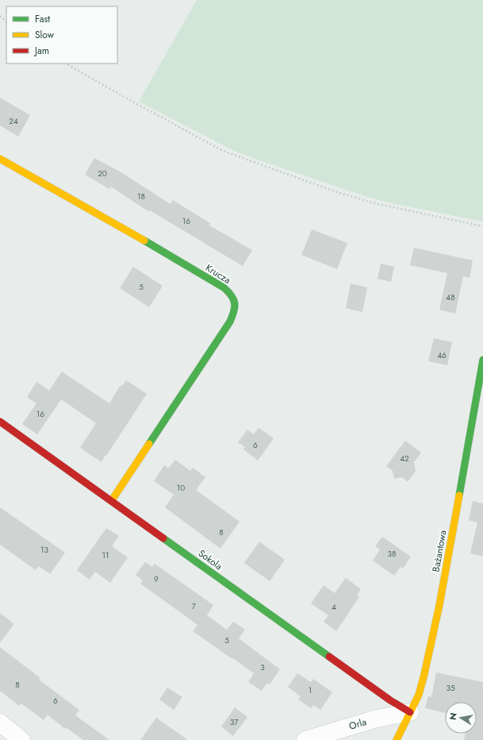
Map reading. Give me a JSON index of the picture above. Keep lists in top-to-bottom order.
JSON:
{
  "streets": {
    "street": [
      "Krucza",
      "Bażantowa",
      "Sokola",
      "Orla"
    ]
  },
  "crossings": [
    ["Krucza", "Sokola"],
    ["Bażantowa", "Sokola"],
    ["Bażantowa", "Orla"],
    ["Sokola", "Orla"]
  ],
  "house_numbers": [
    "24",
    "20",
    "18",
    "16",
    "5",
    "48",
    "46",
    "16",
    "6",
    "42",
    "10",
    "8",
    "13",
    "38",
    "11",
    "9",
    "7",
    "4",
    "5",
    "3",
    "8",
    "35",
    "1",
    "6",
    "37"
  ],
  "legend": ["Fast", "Slow", "Jam"],
  "north": "left"
}
